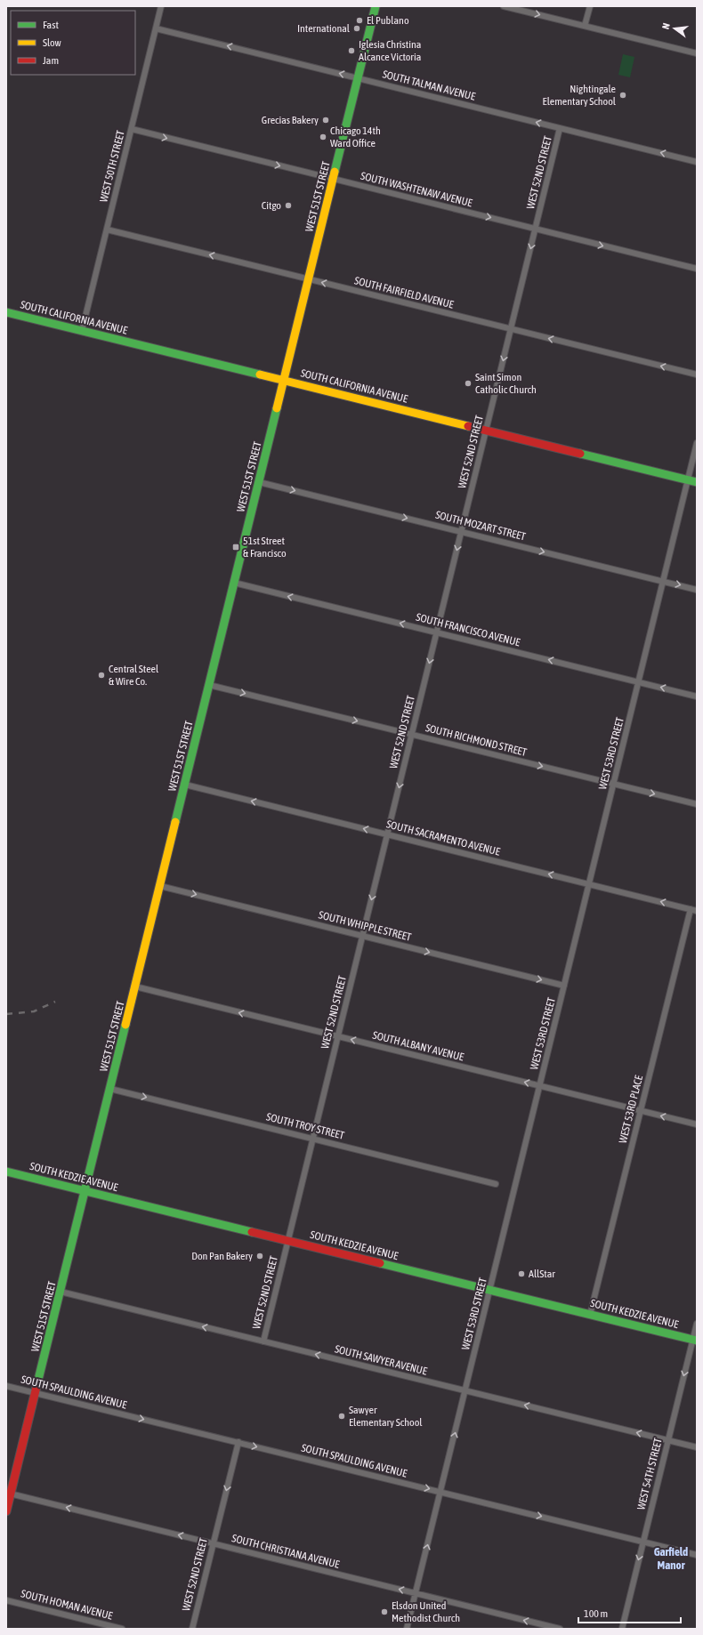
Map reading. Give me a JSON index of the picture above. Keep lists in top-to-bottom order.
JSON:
{
  "streets": {
    "street": [
      "SOUTH TALMAN AVENUE",
      "WEST 50TH STREET",
      "WEST 52ND STREET",
      "SOUTH WASHTENAW AVENUE",
      "WEST 51ST STREET",
      "SOUTH FAIRFIELD AVENUE",
      "SOUTH CALIFORNIA AVENUE",
      "SOUTH MOZART STREET",
      "SOUTH FRANCISCO AVENUE",
      "SOUTH RICHMOND STREET",
      "WEST 53RD STREET",
      "SOUTH SACRAMENTO AVENUE",
      "SOUTH WHIPPLE STREET",
      "SOUTH ALBANY AVENUE",
      "WEST 53RD PLACE",
      "SOUTH TROY STREET",
      "SOUTH KEDZIE AVENUE",
      "SOUTH SAWYER AVENUE",
      "SOUTH SPAULDING AVENUE",
      "WEST 54TH STREET",
      "SOUTH CHRISTIANA AVENUE",
      "SOUTH HOMAN AVENUE"
    ]
  },
  "crossings": [
    ["SOUTH TALMAN AVENUE", "WEST 50TH STREET"],
    ["SOUTH TALMAN AVENUE", "WEST 52ND STREET"],
    ["SOUTH TALMAN AVENUE", "WEST 51ST STREET"],
    ["WEST 50TH STREET", "SOUTH WASHTENAW AVENUE"],
    ["WEST 50TH STREET", "SOUTH FAIRFIELD AVENUE"],
    ["WEST 50TH STREET", "SOUTH CALIFORNIA AVENUE"],
    ["WEST 52ND STREET", "SOUTH WASHTENAW AVENUE"],
    ["WEST 52ND STREET", "SOUTH FAIRFIELD AVENUE"],
    ["WEST 52ND STREET", "SOUTH CALIFORNIA AVENUE"],
    ["WEST 52ND STREET", "SOUTH MOZART STREET"],
    ["WEST 52ND STREET", "SOUTH FRANCISCO AVENUE"],
    ["WEST 52ND STREET", "SOUTH RICHMOND STREET"],
    ["WEST 52ND STREET", "SOUTH SACRAMENTO AVENUE"],
    ["WEST 52ND STREET", "SOUTH WHIPPLE STREET"],
    ["WEST 52ND STREET", "SOUTH ALBANY AVENUE"],
    ["WEST 52ND STREET", "SOUTH TROY STREET"],
    ["WEST 52ND STREET", "SOUTH KEDZIE AVENUE"],
    ["WEST 52ND STREET", "SOUTH SAWYER AVENUE"],
    ["WEST 52ND STREET", "SOUTH SPAULDING AVENUE"],
    ["WEST 52ND STREET", "SOUTH CHRISTIANA AVENUE"],
    ["SOUTH WASHTENAW AVENUE", "WEST 51ST STREET"],
    ["WEST 51ST STREET", "SOUTH FAIRFIELD AVENUE"],
    ["WEST 51ST STREET", "SOUTH CALIFORNIA AVENUE"],
    ["WEST 51ST STREET", "SOUTH MOZART STREET"],
    ["WEST 51ST STREET", "SOUTH FRANCISCO AVENUE"],
    ["WEST 51ST STREET", "SOUTH RICHMOND STREET"],
    ["WEST 51ST STREET", "SOUTH SACRAMENTO AVENUE"],
    ["WEST 51ST STREET", "SOUTH WHIPPLE STREET"],
    ["WEST 51ST STREET", "SOUTH ALBANY AVENUE"],
    ["WEST 51ST STREET", "SOUTH TROY STREET"],
    ["WEST 51ST STREET", "SOUTH KEDZIE AVENUE"],
    ["WEST 51ST STREET", "SOUTH SAWYER AVENUE"],
    ["WEST 51ST STREET", "SOUTH SPAULDING AVENUE"],
    ["WEST 51ST STREET", "SOUTH CHRISTIANA AVENUE"],
    ["SOUTH CALIFORNIA AVENUE", "WEST 53RD STREET"],
    ["SOUTH MOZART STREET", "WEST 53RD STREET"],
    ["SOUTH FRANCISCO AVENUE", "WEST 53RD STREET"],
    ["SOUTH RICHMOND STREET", "WEST 53RD STREET"],
    ["WEST 53RD STREET", "SOUTH SACRAMENTO AVENUE"],
    ["WEST 53RD STREET", "SOUTH WHIPPLE STREET"],
    ["WEST 53RD STREET", "SOUTH ALBANY AVENUE"],
    ["WEST 53RD STREET", "SOUTH KEDZIE AVENUE"],
    ["WEST 53RD STREET", "SOUTH SAWYER AVENUE"],
    ["WEST 53RD STREET", "SOUTH SPAULDING AVENUE"],
    ["WEST 53RD STREET", "SOUTH CHRISTIANA AVENUE"],
    ["SOUTH SACRAMENTO AVENUE", "WEST 53RD PLACE"],
    ["SOUTH ALBANY AVENUE", "WEST 53RD PLACE"],
    ["WEST 53RD PLACE", "SOUTH KEDZIE AVENUE"],
    ["SOUTH KEDZIE AVENUE", "WEST 54TH STREET"],
    ["SOUTH SAWYER AVENUE", "WEST 54TH STREET"],
    ["SOUTH SPAULDING AVENUE", "WEST 54TH STREET"]
  ],
  "one_way": [
    "SOUTH TALMAN AVENUE",
    "WEST 52ND STREET",
    "SOUTH WASHTENAW AVENUE",
    "SOUTH FAIRFIELD AVENUE",
    "SOUTH MOZART STREET",
    "SOUTH FRANCISCO AVENUE",
    "SOUTH RICHMOND STREET",
    "SOUTH SACRAMENTO AVENUE",
    "SOUTH WHIPPLE STREET",
    "SOUTH ALBANY AVENUE",
    "SOUTH TROY STREET",
    "SOUTH SAWYER AVENUE",
    "SOUTH SPAULDING AVENUE",
    "WEST 54TH STREET",
    "SOUTH CHRISTIANA AVENUE"
  ],
  "districts": ["Garfield Manor"],
  "places": {
    "other": [
      "El Publano",
      "International",
      "Iglesia Christina Alcance Victoria",
      "Nightingale Elementary School",
      "Grecias Bakery",
      "Chicago 14th Ward Office",
      "Citgo",
      "Saint Simon Catholic Church",
      "Central Steel & Wire Co.",
      "Don Pan Bakery",
      "AllStar",
      "Sawyer Elementary School",
      "Elsdon United Methodist Church"
    ],
    "transit": ["51st Street & Francisco"]
  },
  "legend": ["Fast", "Slow", "Jam"],
  "scale_bar": "100 m",
  "north": "left"
}
